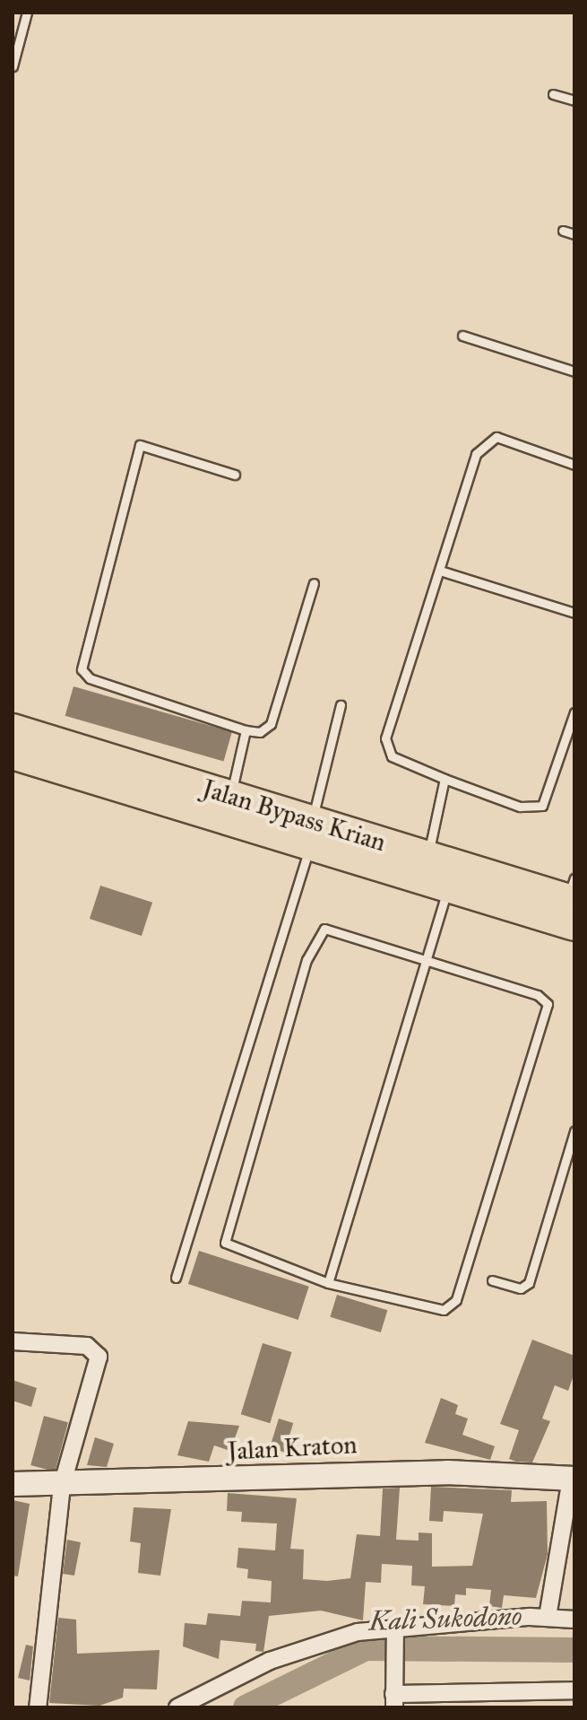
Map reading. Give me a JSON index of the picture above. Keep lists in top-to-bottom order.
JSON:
{
  "streets": {
    "highway": ["Jalan Bypass Krian"],
    "street": ["Jalan Kraton"]
  },
  "water": ["Kali Sukodono"]
}
